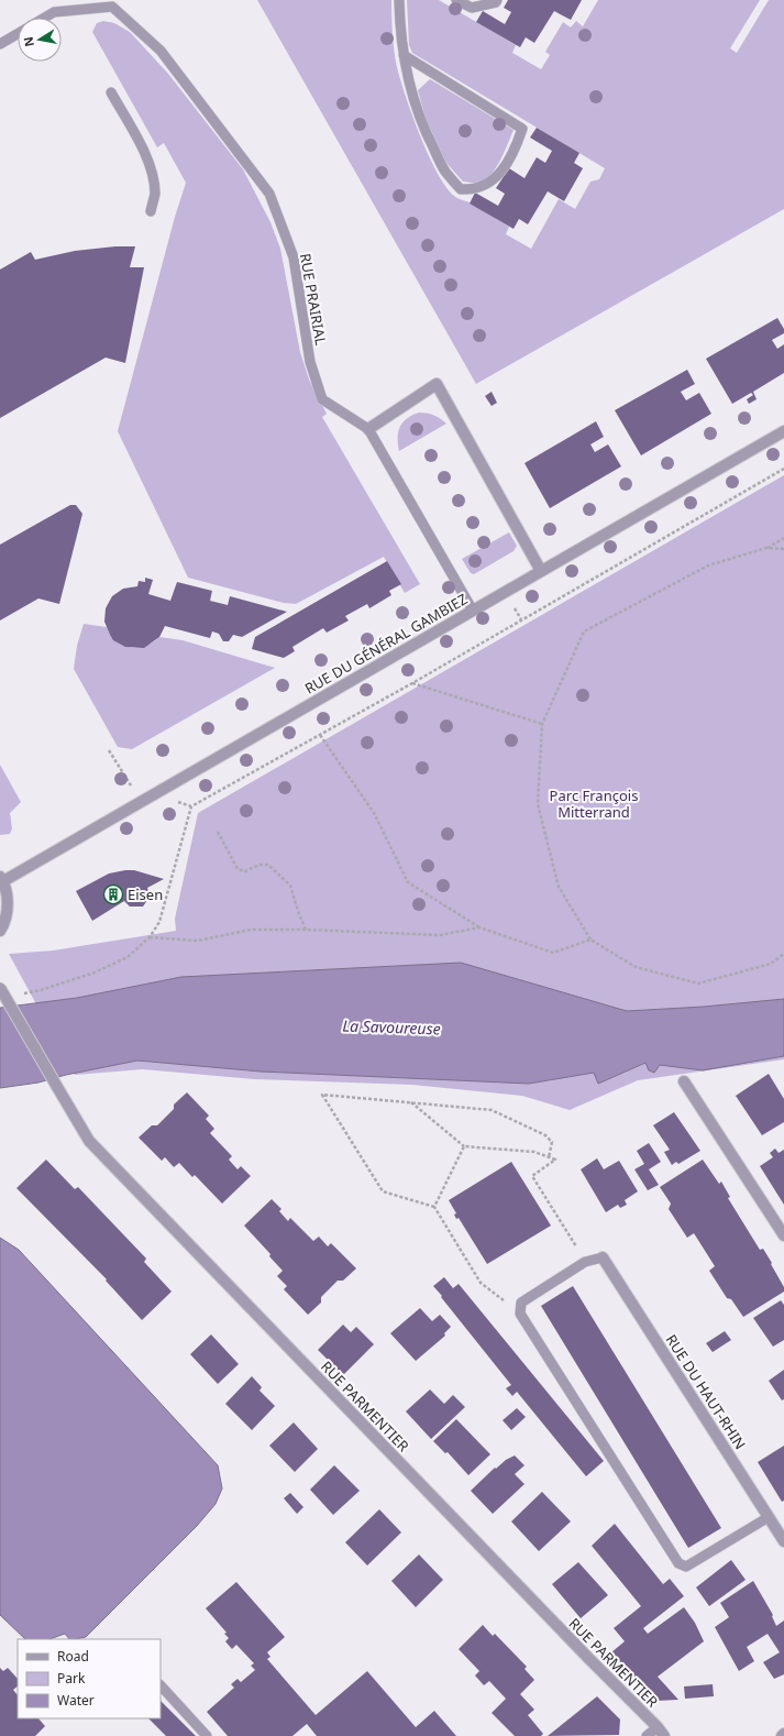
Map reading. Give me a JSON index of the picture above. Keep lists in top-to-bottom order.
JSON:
{
  "streets": {
    "street": ["RUE DU GÉNÉRAL GAMBIEZ", "RUE DU HAUT-RHIN", "RUE PARMENTIER"],
    "lane": ["RUE PRAIRIAL"]
  },
  "crossings": [
    ["RUE PRAIRIAL", "RUE DU GÉNÉRAL GAMBIEZ"]
  ],
  "water": ["La Savoureuse"],
  "parks": ["Parc François Mitterrand"],
  "places": {
    "building": ["Eisen"]
  },
  "legend": ["Road", "Park", "Water"],
  "north": "left"
}
